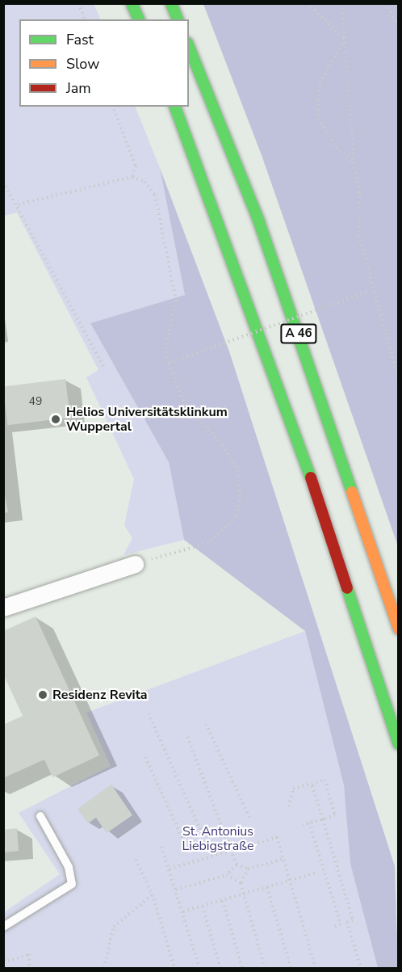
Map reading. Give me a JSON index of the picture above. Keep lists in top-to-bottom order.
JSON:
{
  "streets": {
    "highway": ["A 46"]
  },
  "parks": ["St. Antonius Liebigstraße"],
  "places": ["Helios Universitätsklinkum Wuppertal", "Residenz Revita"],
  "house_numbers": ["49"],
  "legend": ["Fast", "Slow", "Jam"]
}
